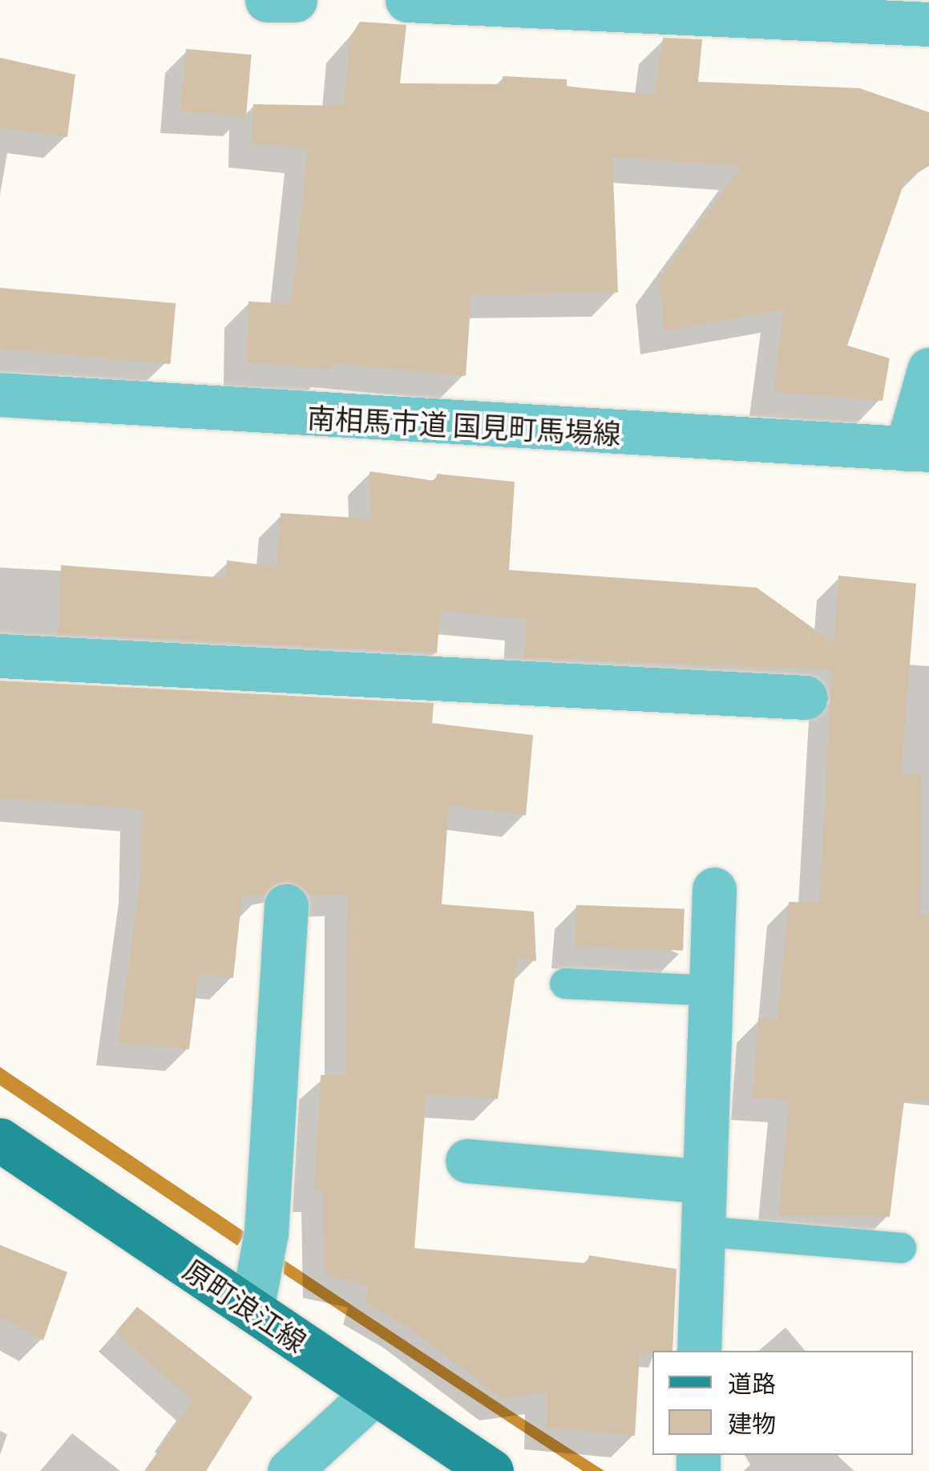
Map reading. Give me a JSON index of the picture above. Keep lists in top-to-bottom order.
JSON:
{
  "streets": {
    "main road": ["原町浪江線"],
    "street": ["南相馬市道 国見町馬場線"]
  },
  "legend": ["道路", "建物"]
}
